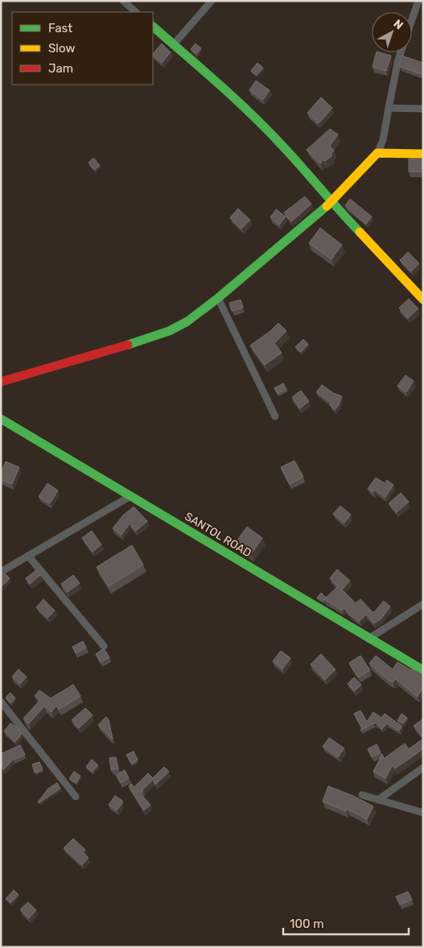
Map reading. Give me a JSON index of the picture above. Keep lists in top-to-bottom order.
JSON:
{
  "streets": {
    "street": ["SANTOL ROAD"]
  },
  "legend": ["Fast", "Slow", "Jam"],
  "scale_bar": "100 m",
  "north": "top right"
}
